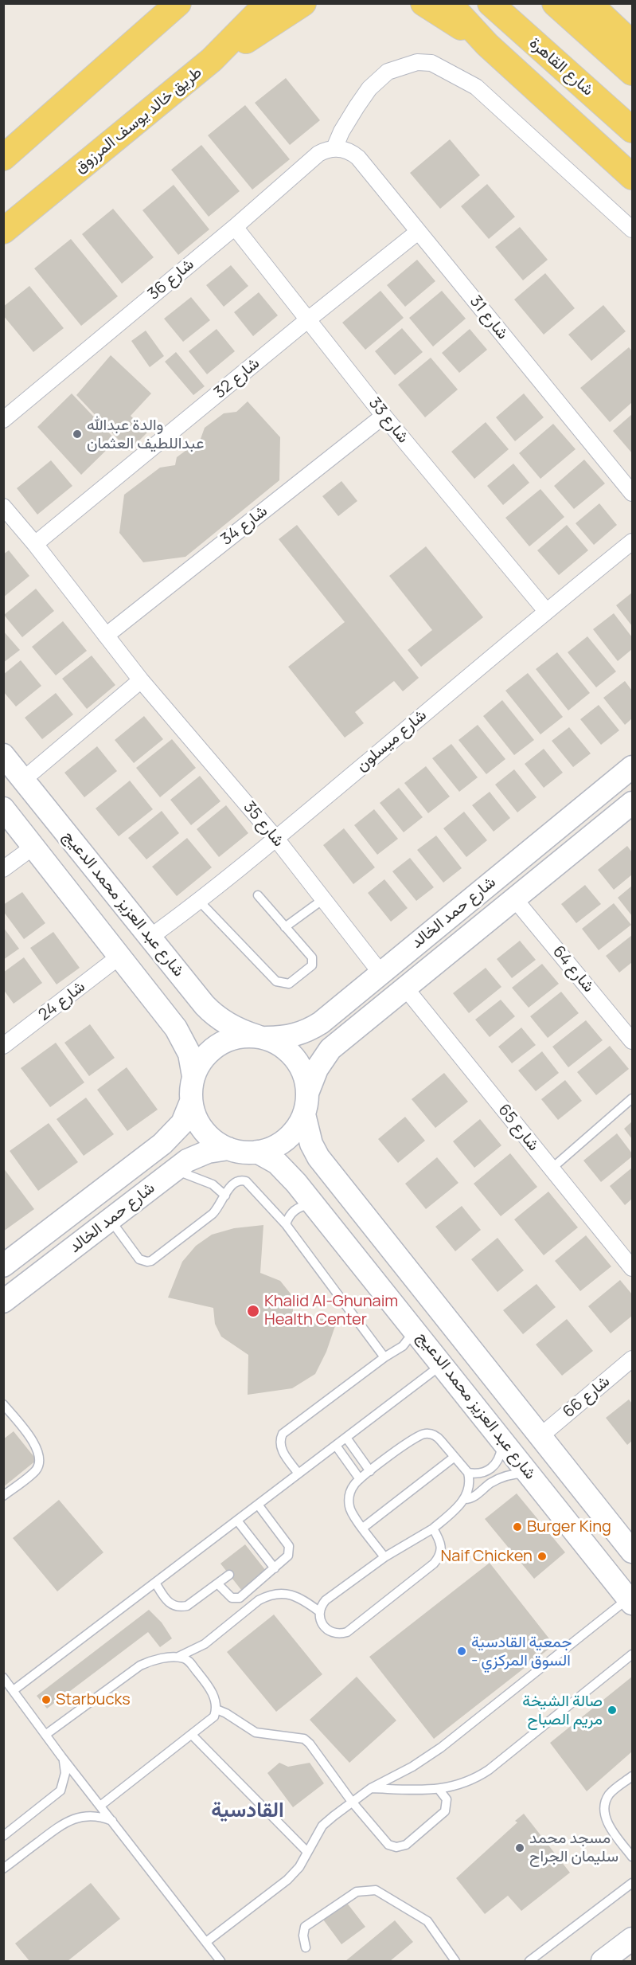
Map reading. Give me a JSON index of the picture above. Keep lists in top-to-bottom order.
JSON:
{
  "streets": {
    "main road": ["شارع القاهرة", "طريق خالد يوسف المرزوق"],
    "street": [
      "شارع 36",
      "شارع 31",
      "شارع 32",
      "شارع 33",
      "شارع 34",
      "شارع ميسلون",
      "شارع 35",
      "شارع عبد العزيز محمد الدعيج",
      "شارع حمد الخالد",
      "شارع 64",
      "شارع 24",
      "شارع 65",
      "شارع 66"
    ]
  },
  "crossings": [
    ["شارع 36", "شارع 31"],
    ["شارع 36", "شارع 33"],
    ["شارع 31", "شارع 32"],
    ["شارع 32", "شارع 33"],
    ["شارع 32", "شارع 35"],
    ["شارع 33", "شارع 34"],
    ["شارع 33", "شارع ميسلون"],
    ["شارع 34", "شارع 35"],
    ["شارع ميسلون", "شارع 35"],
    ["شارع ميسلون", "شارع عبد العزيز محمد الدعيج"],
    ["شارع 35", "شارع حمد الخالد"],
    ["شارع عبد العزيز محمد الدعيج", "شارع حمد الخالد"],
    ["شارع عبد العزيز محمد الدعيج", "شارع 66"],
    ["شارع حمد الخالد", "شارع 64"],
    ["شارع حمد الخالد", "شارع 65"]
  ],
  "districts": ["القادسية"],
  "places": [
    "والدة عبدالله عبداللطيف العثمان",
    "Khalid Al-Ghunaim Health Center",
    "Burger King",
    "Naif Chicken",
    "جمعية القادسية - السوق المركزي",
    "Starbucks",
    "صالة الشيخة مريم الصباح",
    "مسجد محمد سليمان الجراح"
  ]
}
